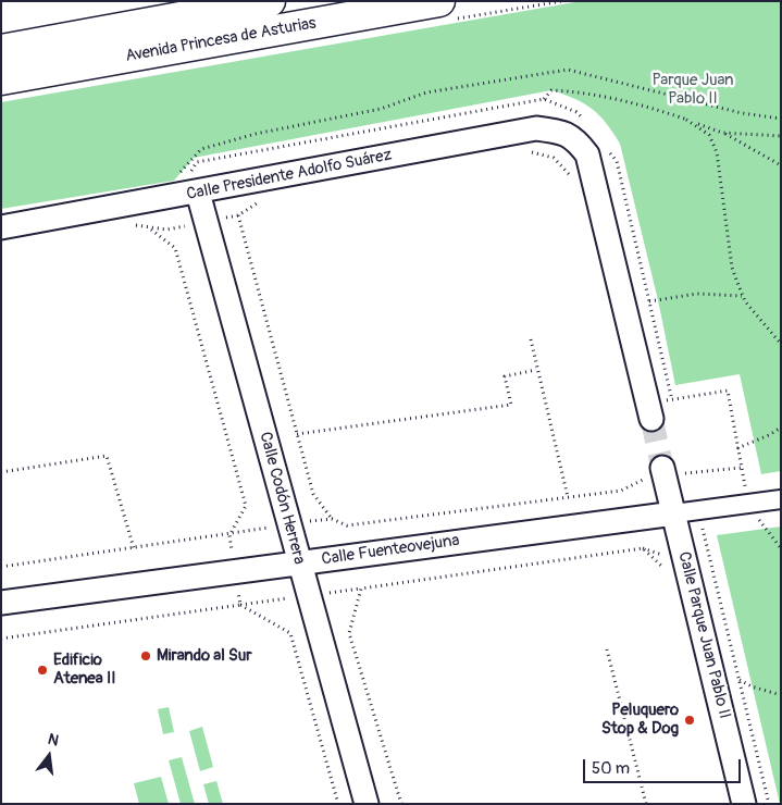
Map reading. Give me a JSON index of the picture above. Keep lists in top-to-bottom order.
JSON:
{
  "streets": {
    "main road": ["Avenida Princesa de Asturias"],
    "street": [
      "Calle Presidente Adolfo Suárez",
      "Calle Codón Herrera",
      "Calle Fuenteovejuna",
      "Calle Parque Juan Pablo II"
    ]
  },
  "crossings": [
    ["Calle Presidente Adolfo Suárez", "Calle Codón Herrera"],
    ["Calle Codón Herrera", "Calle Fuenteovejuna"],
    ["Calle Fuenteovejuna", "Calle Parque Juan Pablo II"]
  ],
  "parks": ["Parque Juan Pablo II"],
  "places": ["Mirando al Sur", "Edificio Atenea II", "Peluquero Stop & Dog"],
  "scale_bar": "50 m",
  "north": "top"
}
